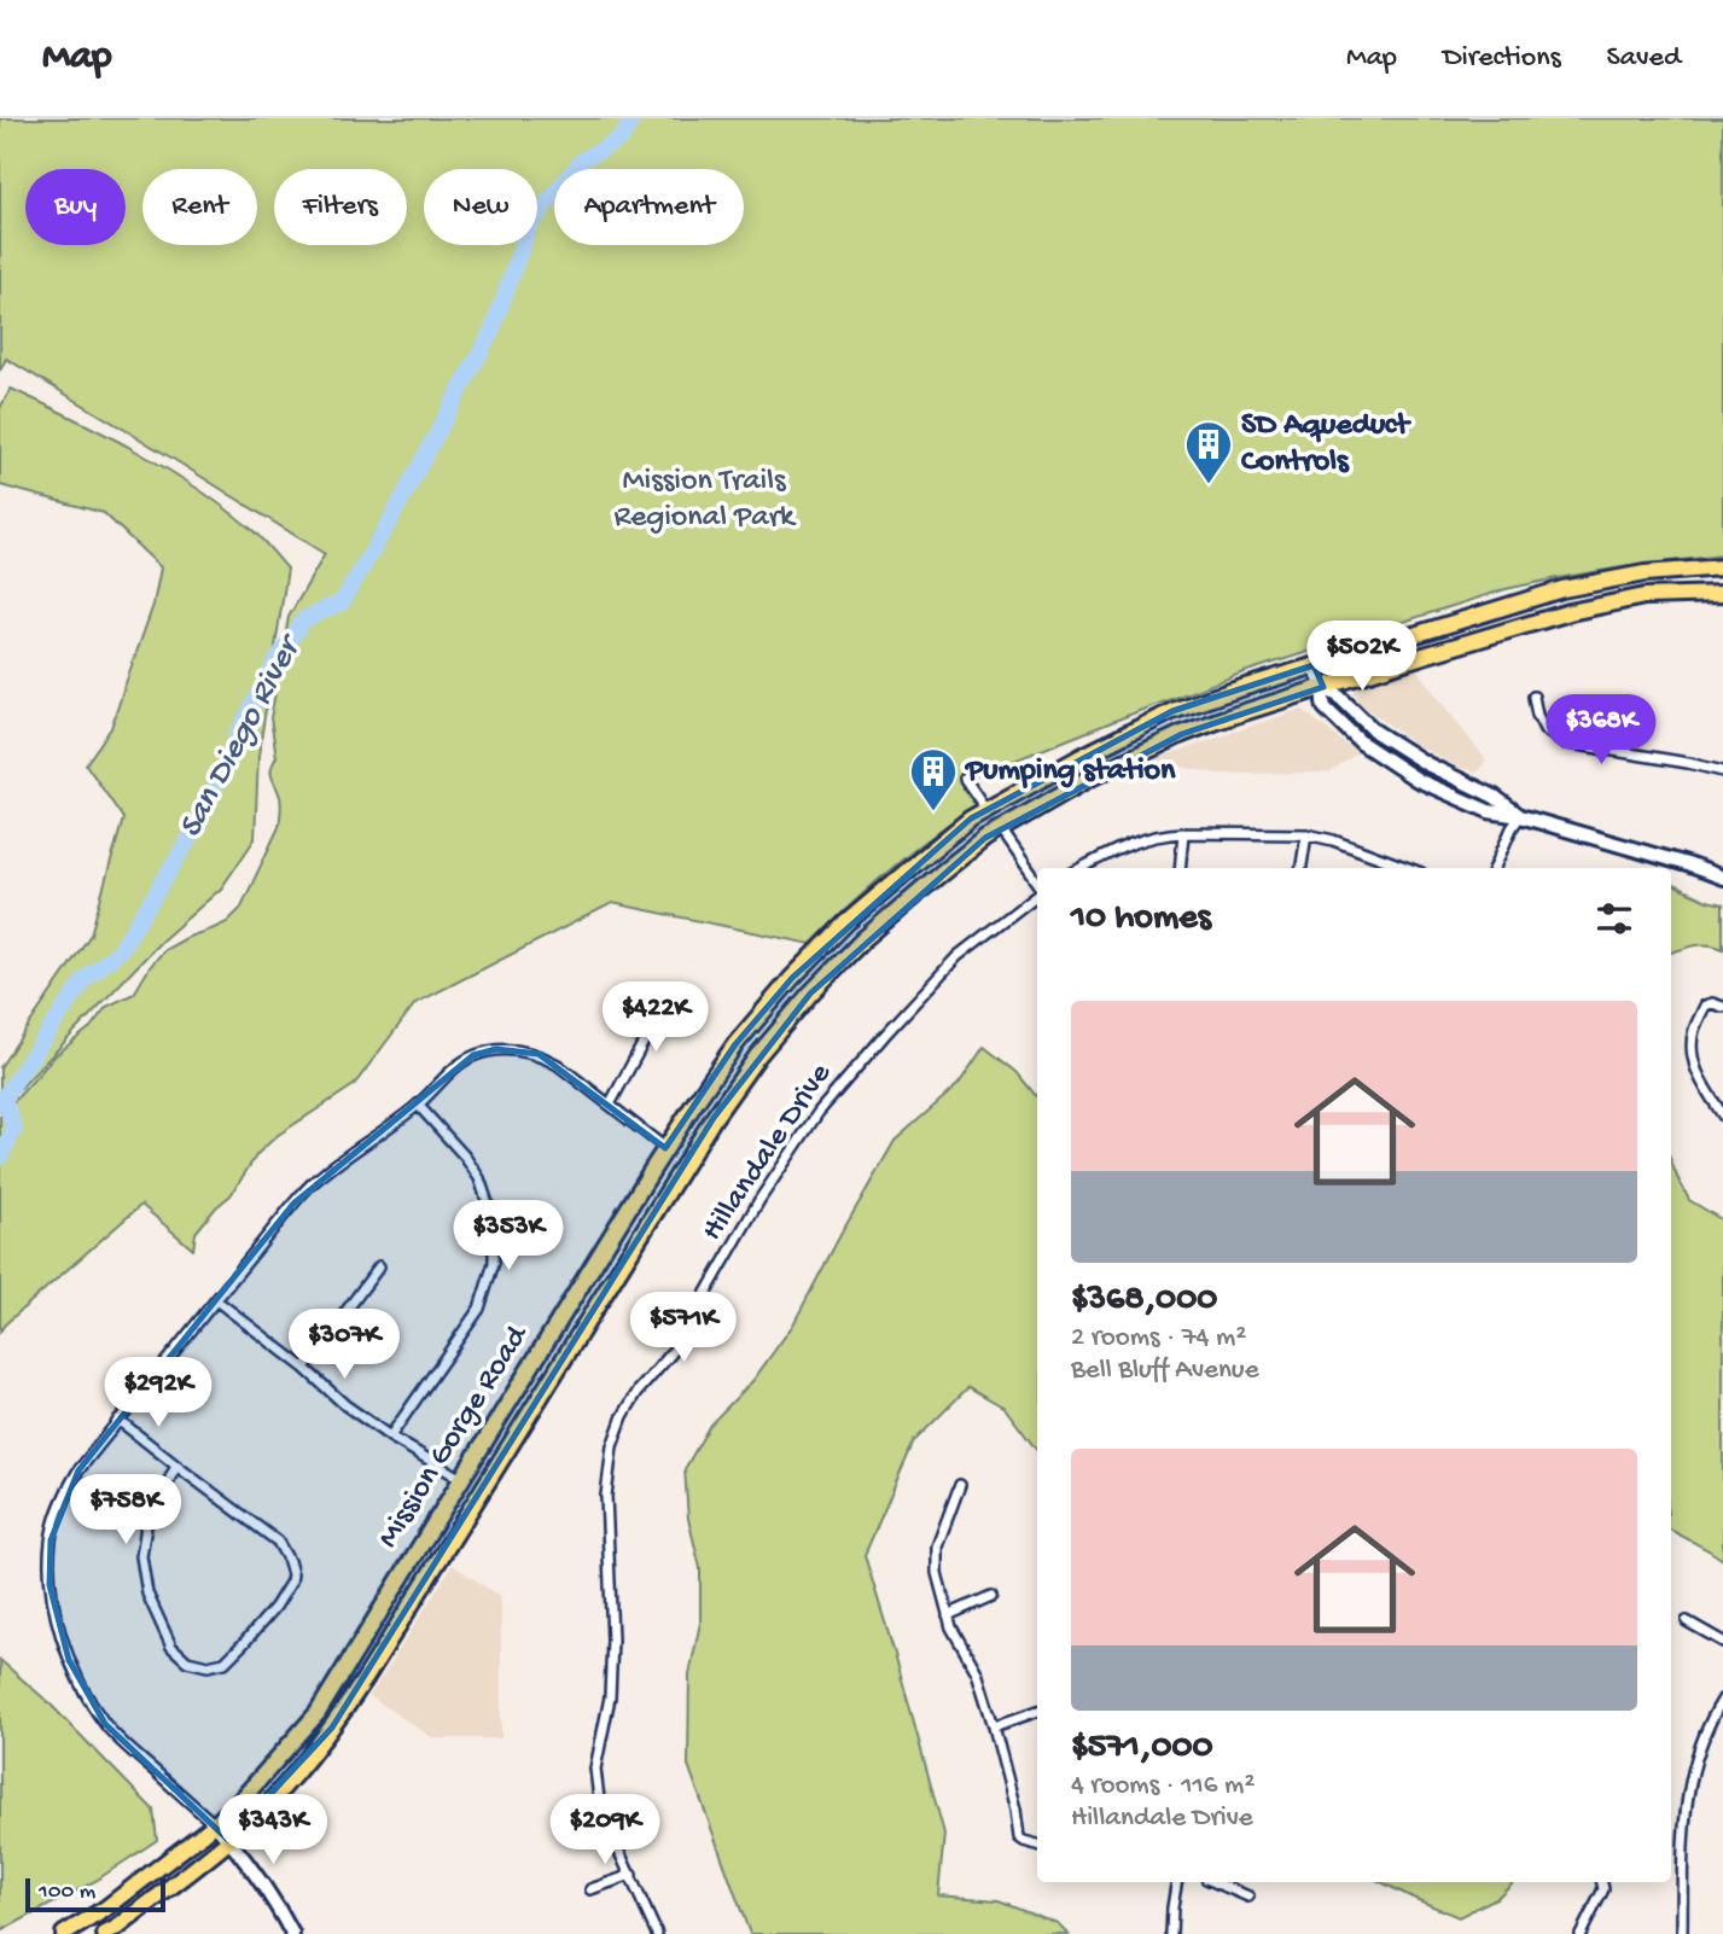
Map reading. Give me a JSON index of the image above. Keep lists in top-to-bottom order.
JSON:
{
  "streets": {
    "main road": ["Mission Gorge Road"],
    "street": ["Hillandale Drive"]
  },
  "water": ["San Diego River"],
  "parks": ["Mission Trails Regional Park"],
  "places": {
    "building": ["SD Aqueduct Controls", "Pumping station"]
  },
  "scale_bar": "100 m",
  "page": {
    "header": "Map",
    "nav": ["Map", "Directions", "Saved"],
    "chip": [
      "Buy",
      "Rent",
      "Filters",
      "New",
      "Apartment"
    ],
    "price": [
      "$502K",
      "$368K",
      "$422K",
      "$353K",
      "$571K",
      "$307K",
      "$292K",
      "$758K",
      "$343K",
      "$209K"
    ],
    "heading": "10 homes",
    "list": [
      {
        "name": "$368,000",
        "note": "2 rooms · 74 m² · Bell Bluff Avenue"
      },
      {
        "name": "$571,000",
        "note": "4 rooms · 116 m² · Hillandale Drive"
      }
    ],
    "scale": "100 m"
  }
}
